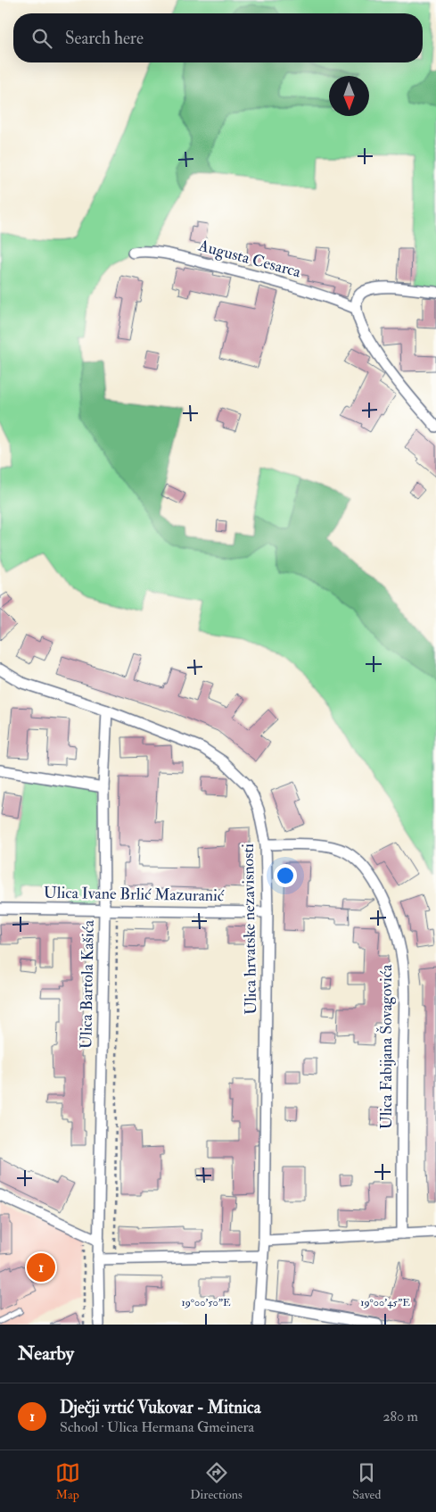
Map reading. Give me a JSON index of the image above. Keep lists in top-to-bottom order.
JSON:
{
  "streets": {
    "street": [
      "Augusta Cesarca",
      "Ulica Ivane Brlić Mazuranić",
      "Ulica hrvatske nezavisnosti",
      "Ulica Bartola Kašića",
      "Ulica Fabijana Šovagovića"
    ]
  },
  "crossings": [
    ["Ulica Ivane Brlić Mazuranić", "Ulica hrvatske nezavisnosti"],
    ["Ulica Ivane Brlić Mazuranić", "Ulica Bartola Kašića"],
    ["Ulica hrvatske nezavisnosti", "Ulica Bartola Kašića"],
    ["Ulica hrvatske nezavisnosti", "Ulica Fabijana Šovagovića"]
  ],
  "north": "bottom",
  "page": {
    "search": "Search here",
    "pins": "1",
    "heading": "Nearby",
    "list": [
      {
        "mark": "1",
        "name": "Dječji vrtić Vukovar - Mitnica",
        "note": "School · Ulica Hermana Gmeinera",
        "value": "280 m"
      }
    ],
    "nav": ["Map", "Directions", "Saved"]
  },
  "coordinates": ["19°00'50\"E", "19°00'45\"E"]
}
